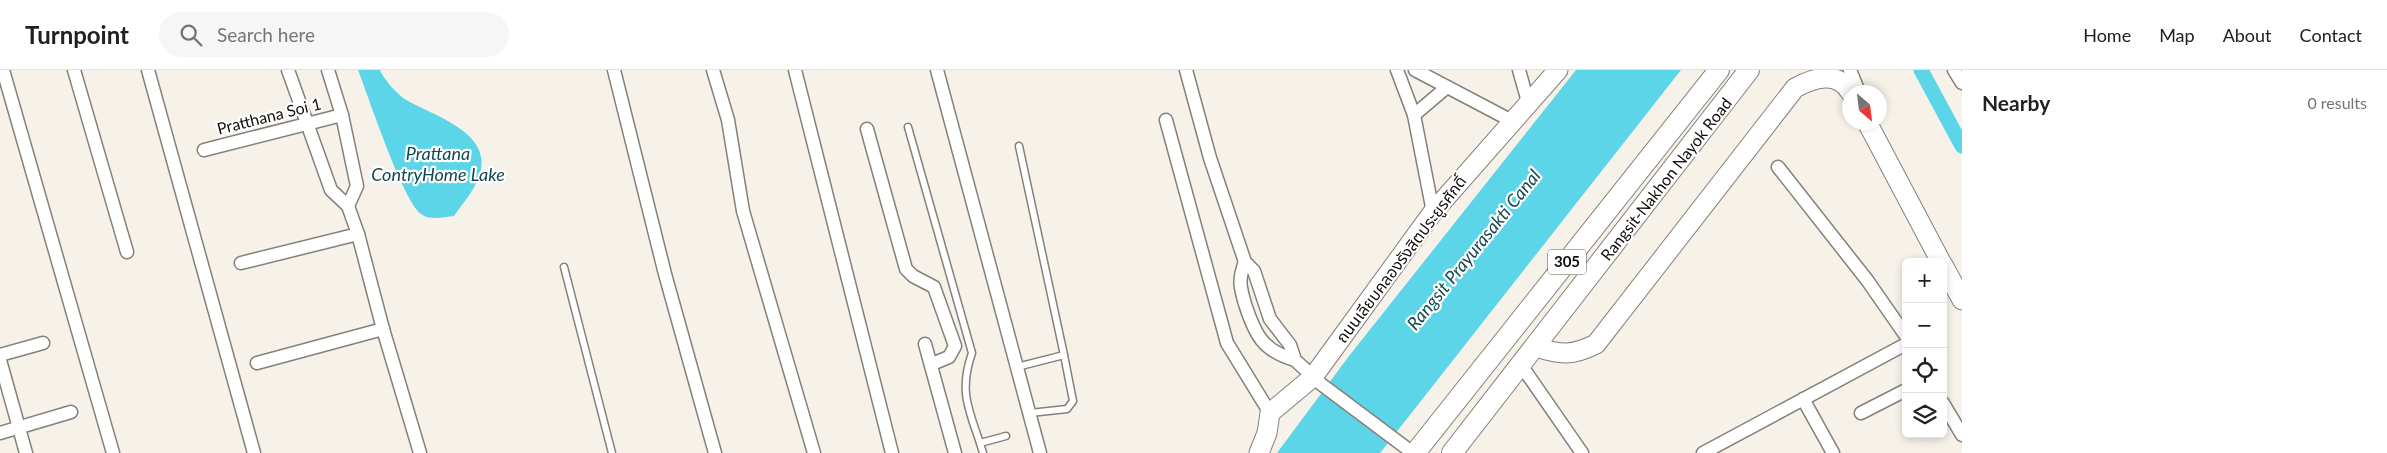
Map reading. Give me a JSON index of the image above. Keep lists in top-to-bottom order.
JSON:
{
  "streets": {
    "main road": ["Rangsit-Nakhon Nayok Road", "ถนนเลียบคลองรังสิตประยูรศักดิ์", "305"],
    "street": ["Pratthana Soi 1"]
  },
  "water": ["Prattana ContryHome Lake", "Rangsit Prayurasakti Canal"],
  "north": "bottom right",
  "page": {
    "header": "Turnpoint",
    "search": "Search here",
    "nav": [
      "Home",
      "Map",
      "About",
      "Contact"
    ],
    "heading": ["Nearby", "0 results"],
    "map_buttons": ["+", "−"]
  }
}
